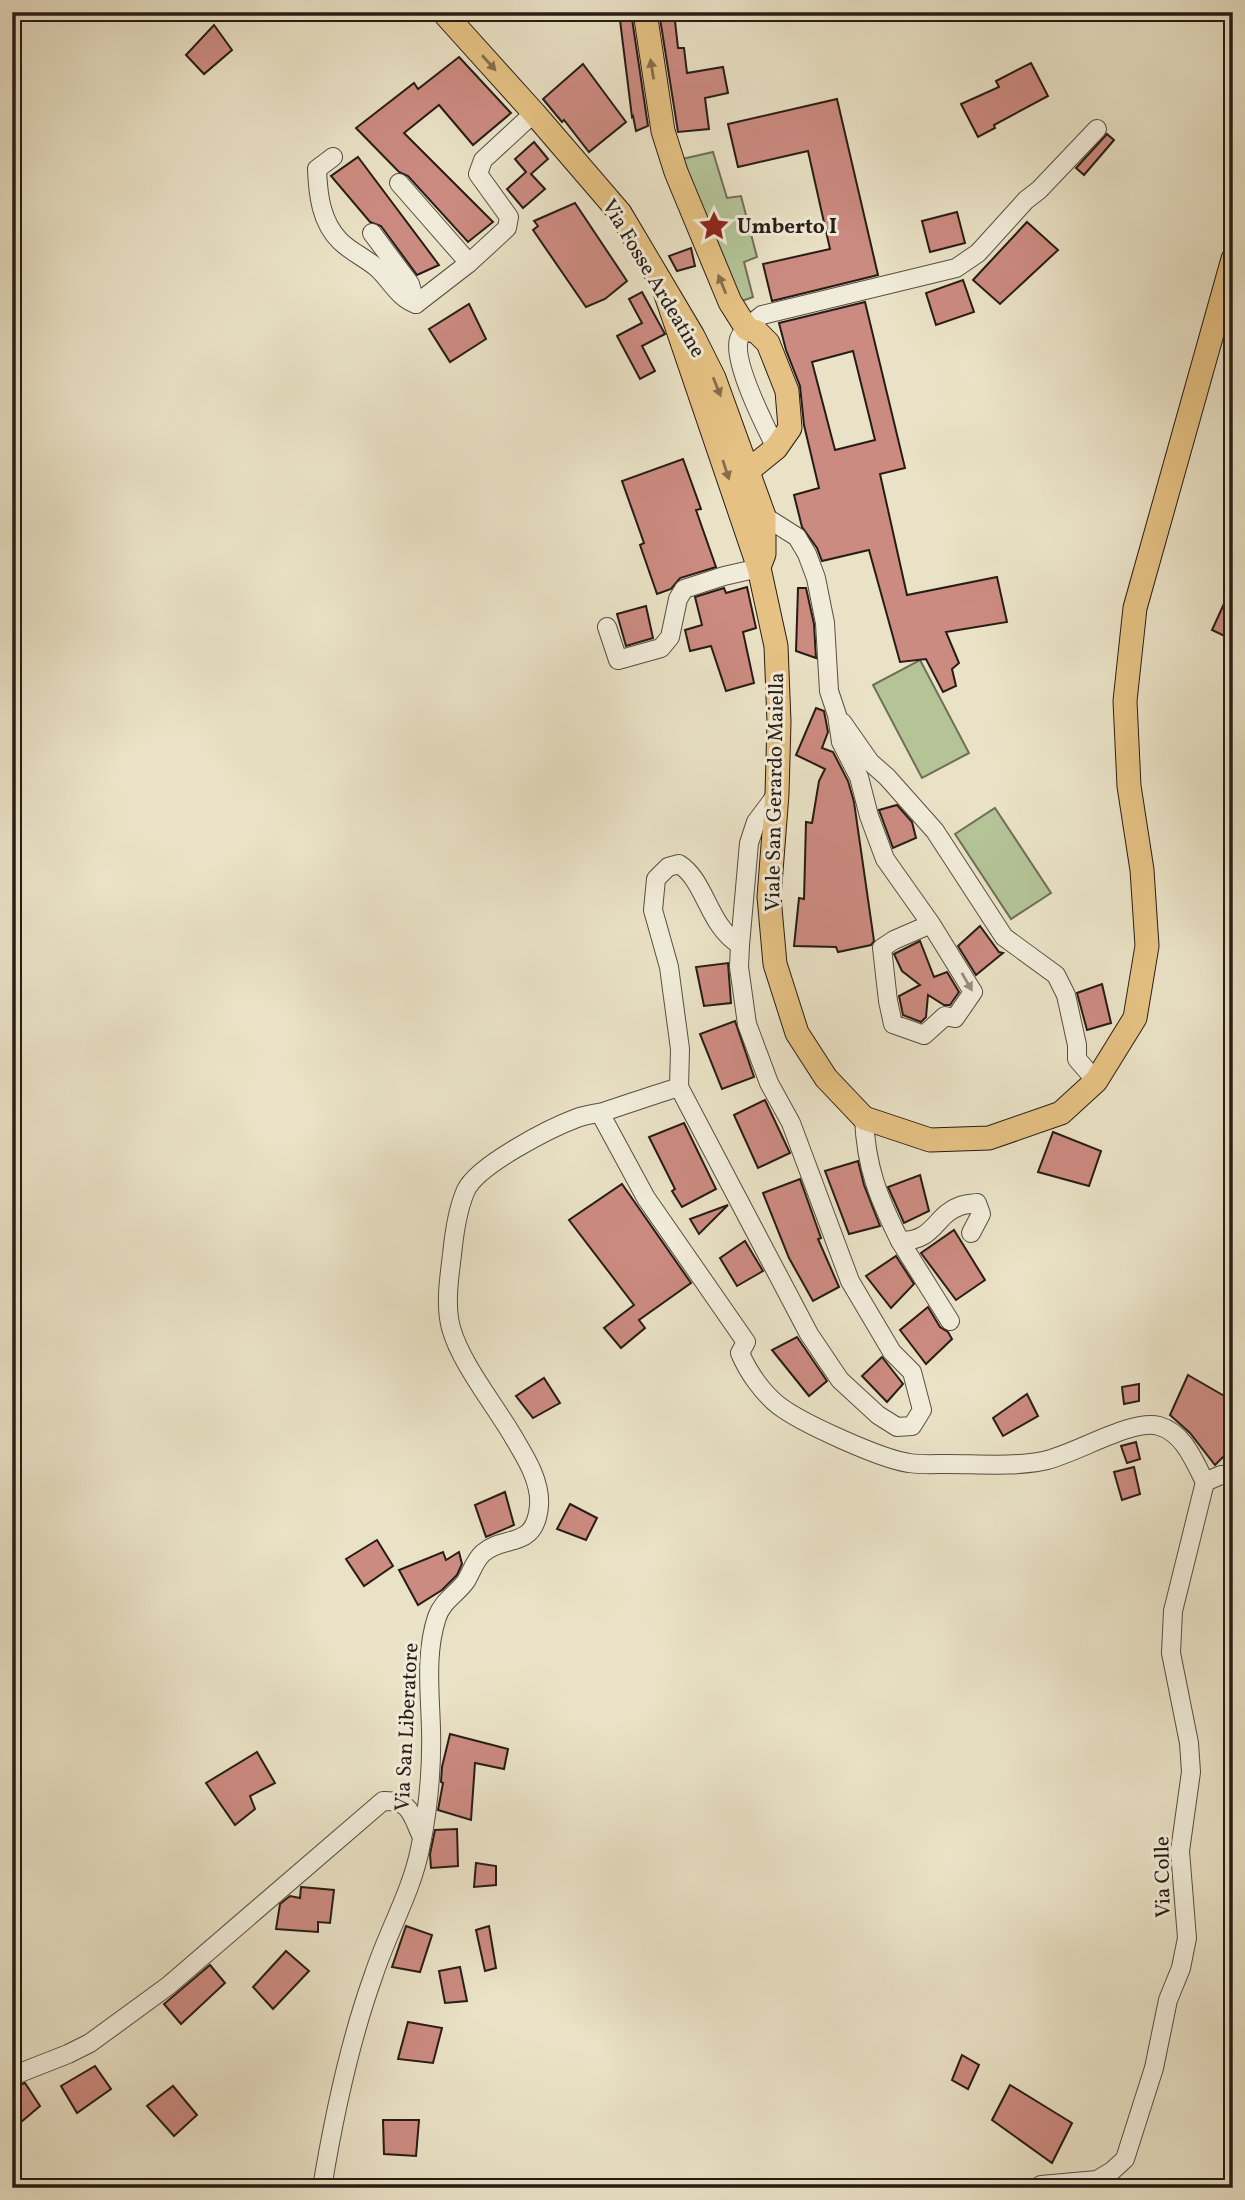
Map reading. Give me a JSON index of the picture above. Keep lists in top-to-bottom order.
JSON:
{
  "streets": {
    "main road": ["Via Fosse Ardeatine", "Viale San Gerardo Maiella"],
    "street": ["Via San Liberatore", "Via Colle"]
  },
  "crossings": [
    ["Via Fosse Ardeatine", "Viale San Gerardo Maiella"]
  ],
  "places": {
    "place": ["Umberto I"]
  }
}
